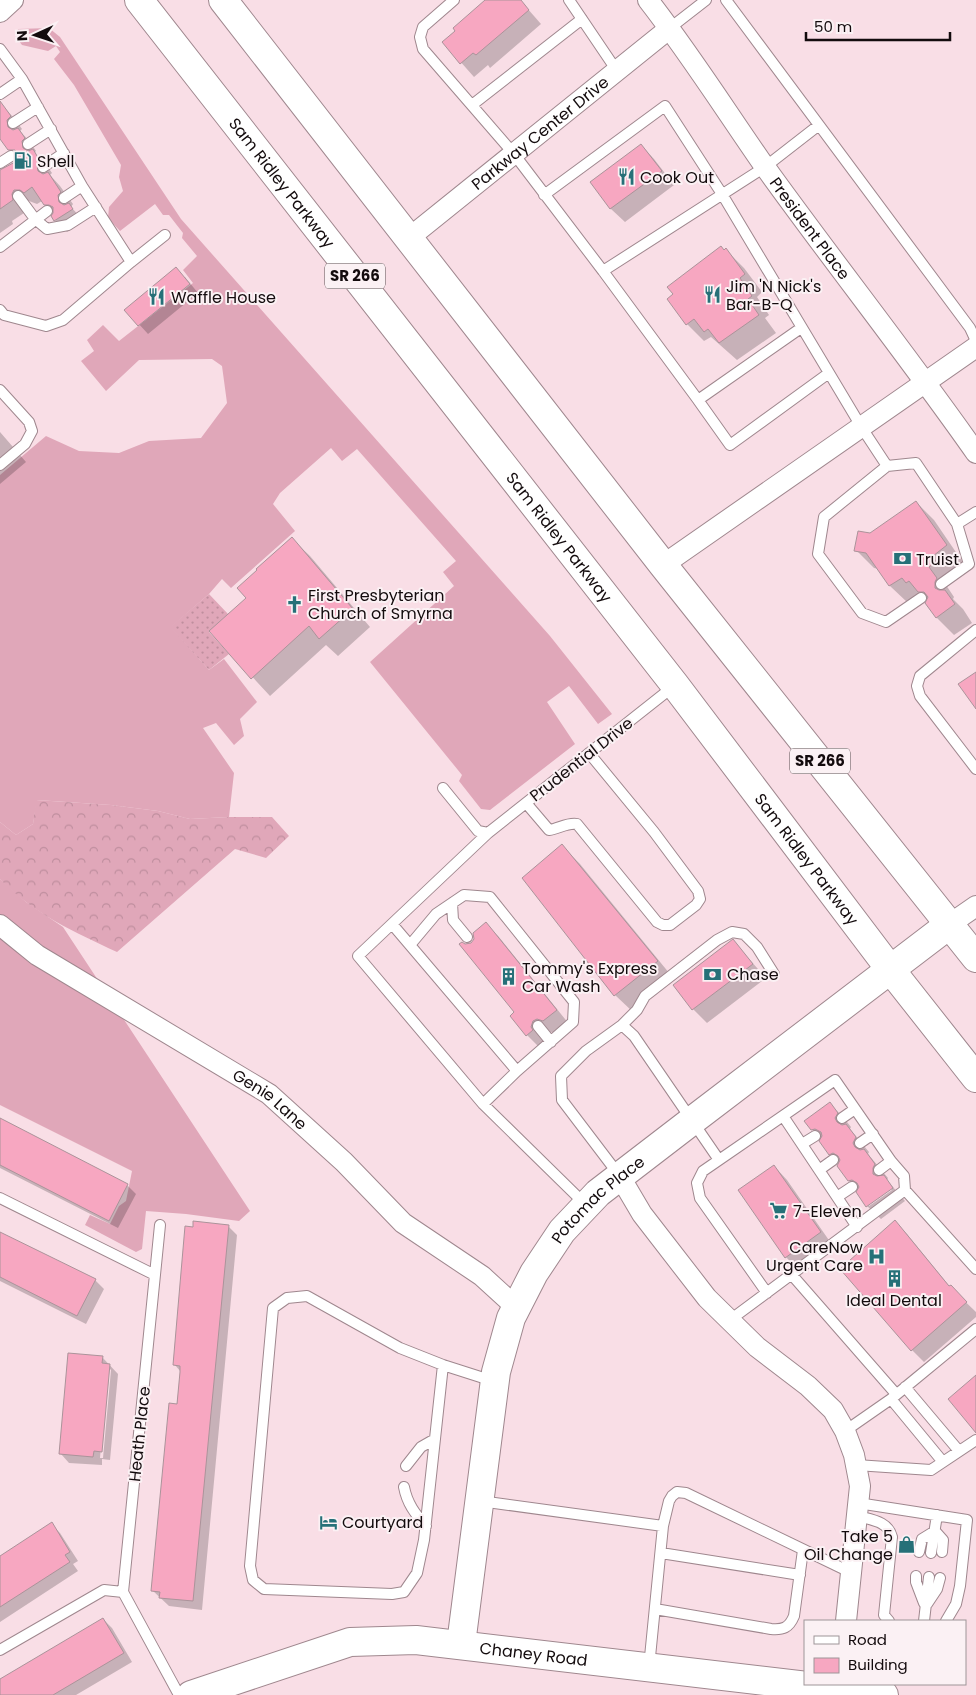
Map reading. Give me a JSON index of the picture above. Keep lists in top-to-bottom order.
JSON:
{
  "streets": {
    "main road": [
      "Sam Ridley Parkway",
      "SR 266",
      "Potomac Place",
      "Chaney Road"
    ],
    "street": ["Parkway Center Drive", "President Place", "Genie Lane"],
    "lane": ["Prudential Drive", "Heath Place"]
  },
  "crossings": [
    ["Parkway Center Drive", "President Place"],
    ["Parkway Center Drive", "SR 266"],
    ["Sam Ridley Parkway", "Prudential Drive"],
    ["Sam Ridley Parkway", "Potomac Place"],
    ["SR 266", "Potomac Place"],
    ["Genie Lane", "Potomac Place"],
    ["Potomac Place", "Chaney Road"]
  ],
  "places": {
    "fuel station": ["Shell"],
    "restaurant": ["Cook Out", "Jim 'N Nick's Bar-B-Q", "Waffle House"],
    "bank": ["Truist", "Chase"],
    "church": ["First Presbyterian Church of Smyrna"],
    "building": ["Tommy's Express Car Wash", "Ideal Dental"],
    "supermarket": ["7-Eleven"],
    "hospital": ["CareNow Urgent Care"],
    "hotel": ["Courtyard"],
    "shop": ["Take 5 Oil Change"]
  },
  "legend": ["Road", "Building"],
  "scale_bar": "50 m",
  "north": "left"
}
